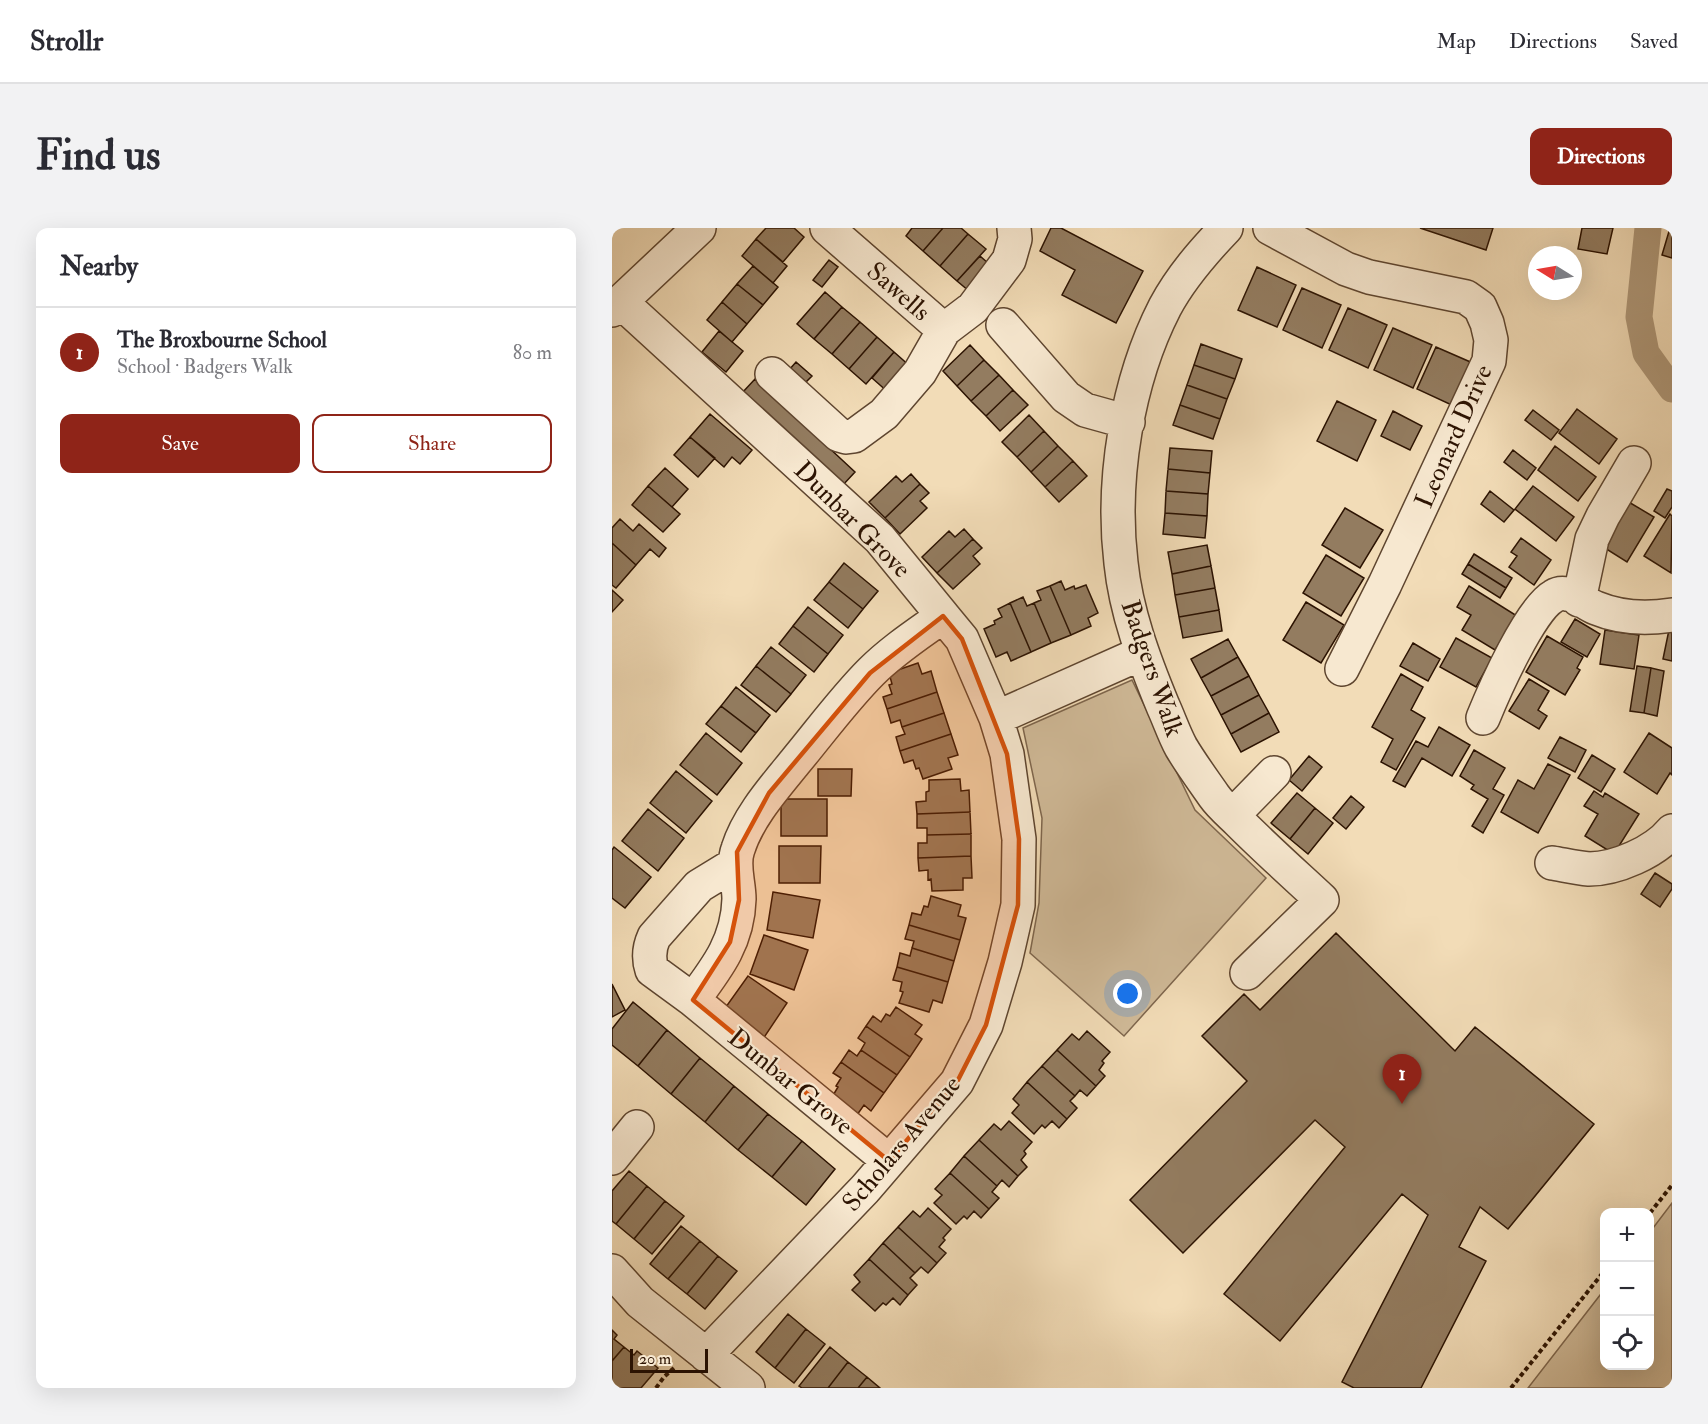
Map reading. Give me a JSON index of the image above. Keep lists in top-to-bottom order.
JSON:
{
  "streets": {
    "street": [
      "Sawells",
      "Leonard Drive",
      "Dunbar Grove",
      "Badgers Walk",
      "Scholars Avenue"
    ]
  },
  "crossings": [
    ["Dunbar Grove", "Scholars Avenue"]
  ],
  "scale_bar": "20 m",
  "north": "left",
  "page": {
    "header": "Strollr",
    "nav": ["Map", "Directions", "Saved"],
    "buttons": [
      "Directions",
      ["Save", "Share"]
    ],
    "title": "Find us",
    "heading": "Nearby",
    "list": [
      {
        "mark": "1",
        "name": "The Broxbourne School",
        "note": "School · Badgers Walk",
        "value": "80 m"
      }
    ],
    "pins": "1",
    "map_buttons": ["+", "−"],
    "scale": "20 m"
  }
}
